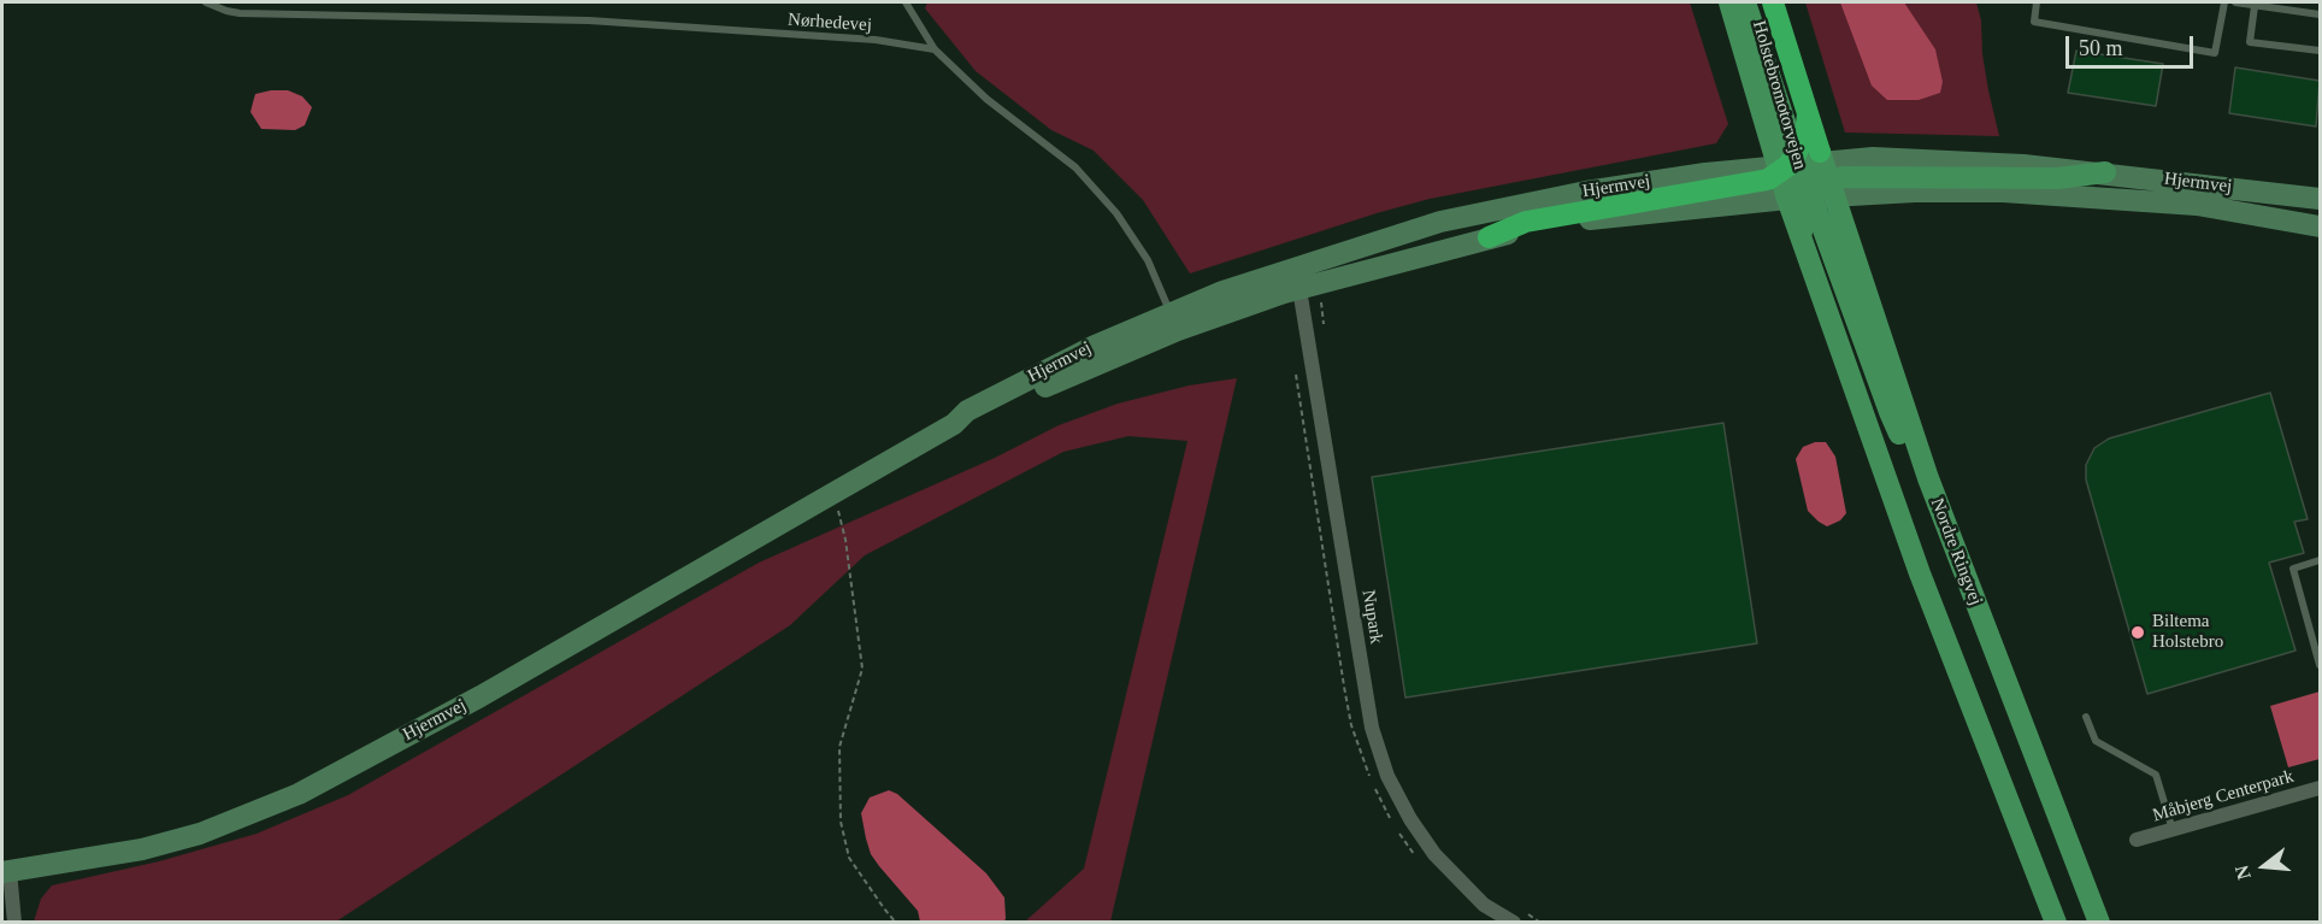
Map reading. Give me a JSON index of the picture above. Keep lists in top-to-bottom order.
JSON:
{
  "streets": {
    "highway": ["Holstebromotorvejen"],
    "main road": ["Nordre Ringvej"],
    "street": ["Hjermvej", "Nupark", "Måbjerg Centerpark"],
    "lane": ["Nørhedevej"]
  },
  "crossings": [
    ["Holstebromotorvejen", "Hjermvej"],
    ["Holstebromotorvejen", "Nordre Ringvej"],
    ["Hjermvej", "Nordre Ringvej"],
    ["Hjermvej", "Nupark"]
  ],
  "places": ["Biltema Holstebro"],
  "scale_bar": "50 m",
  "north": "left"
}
